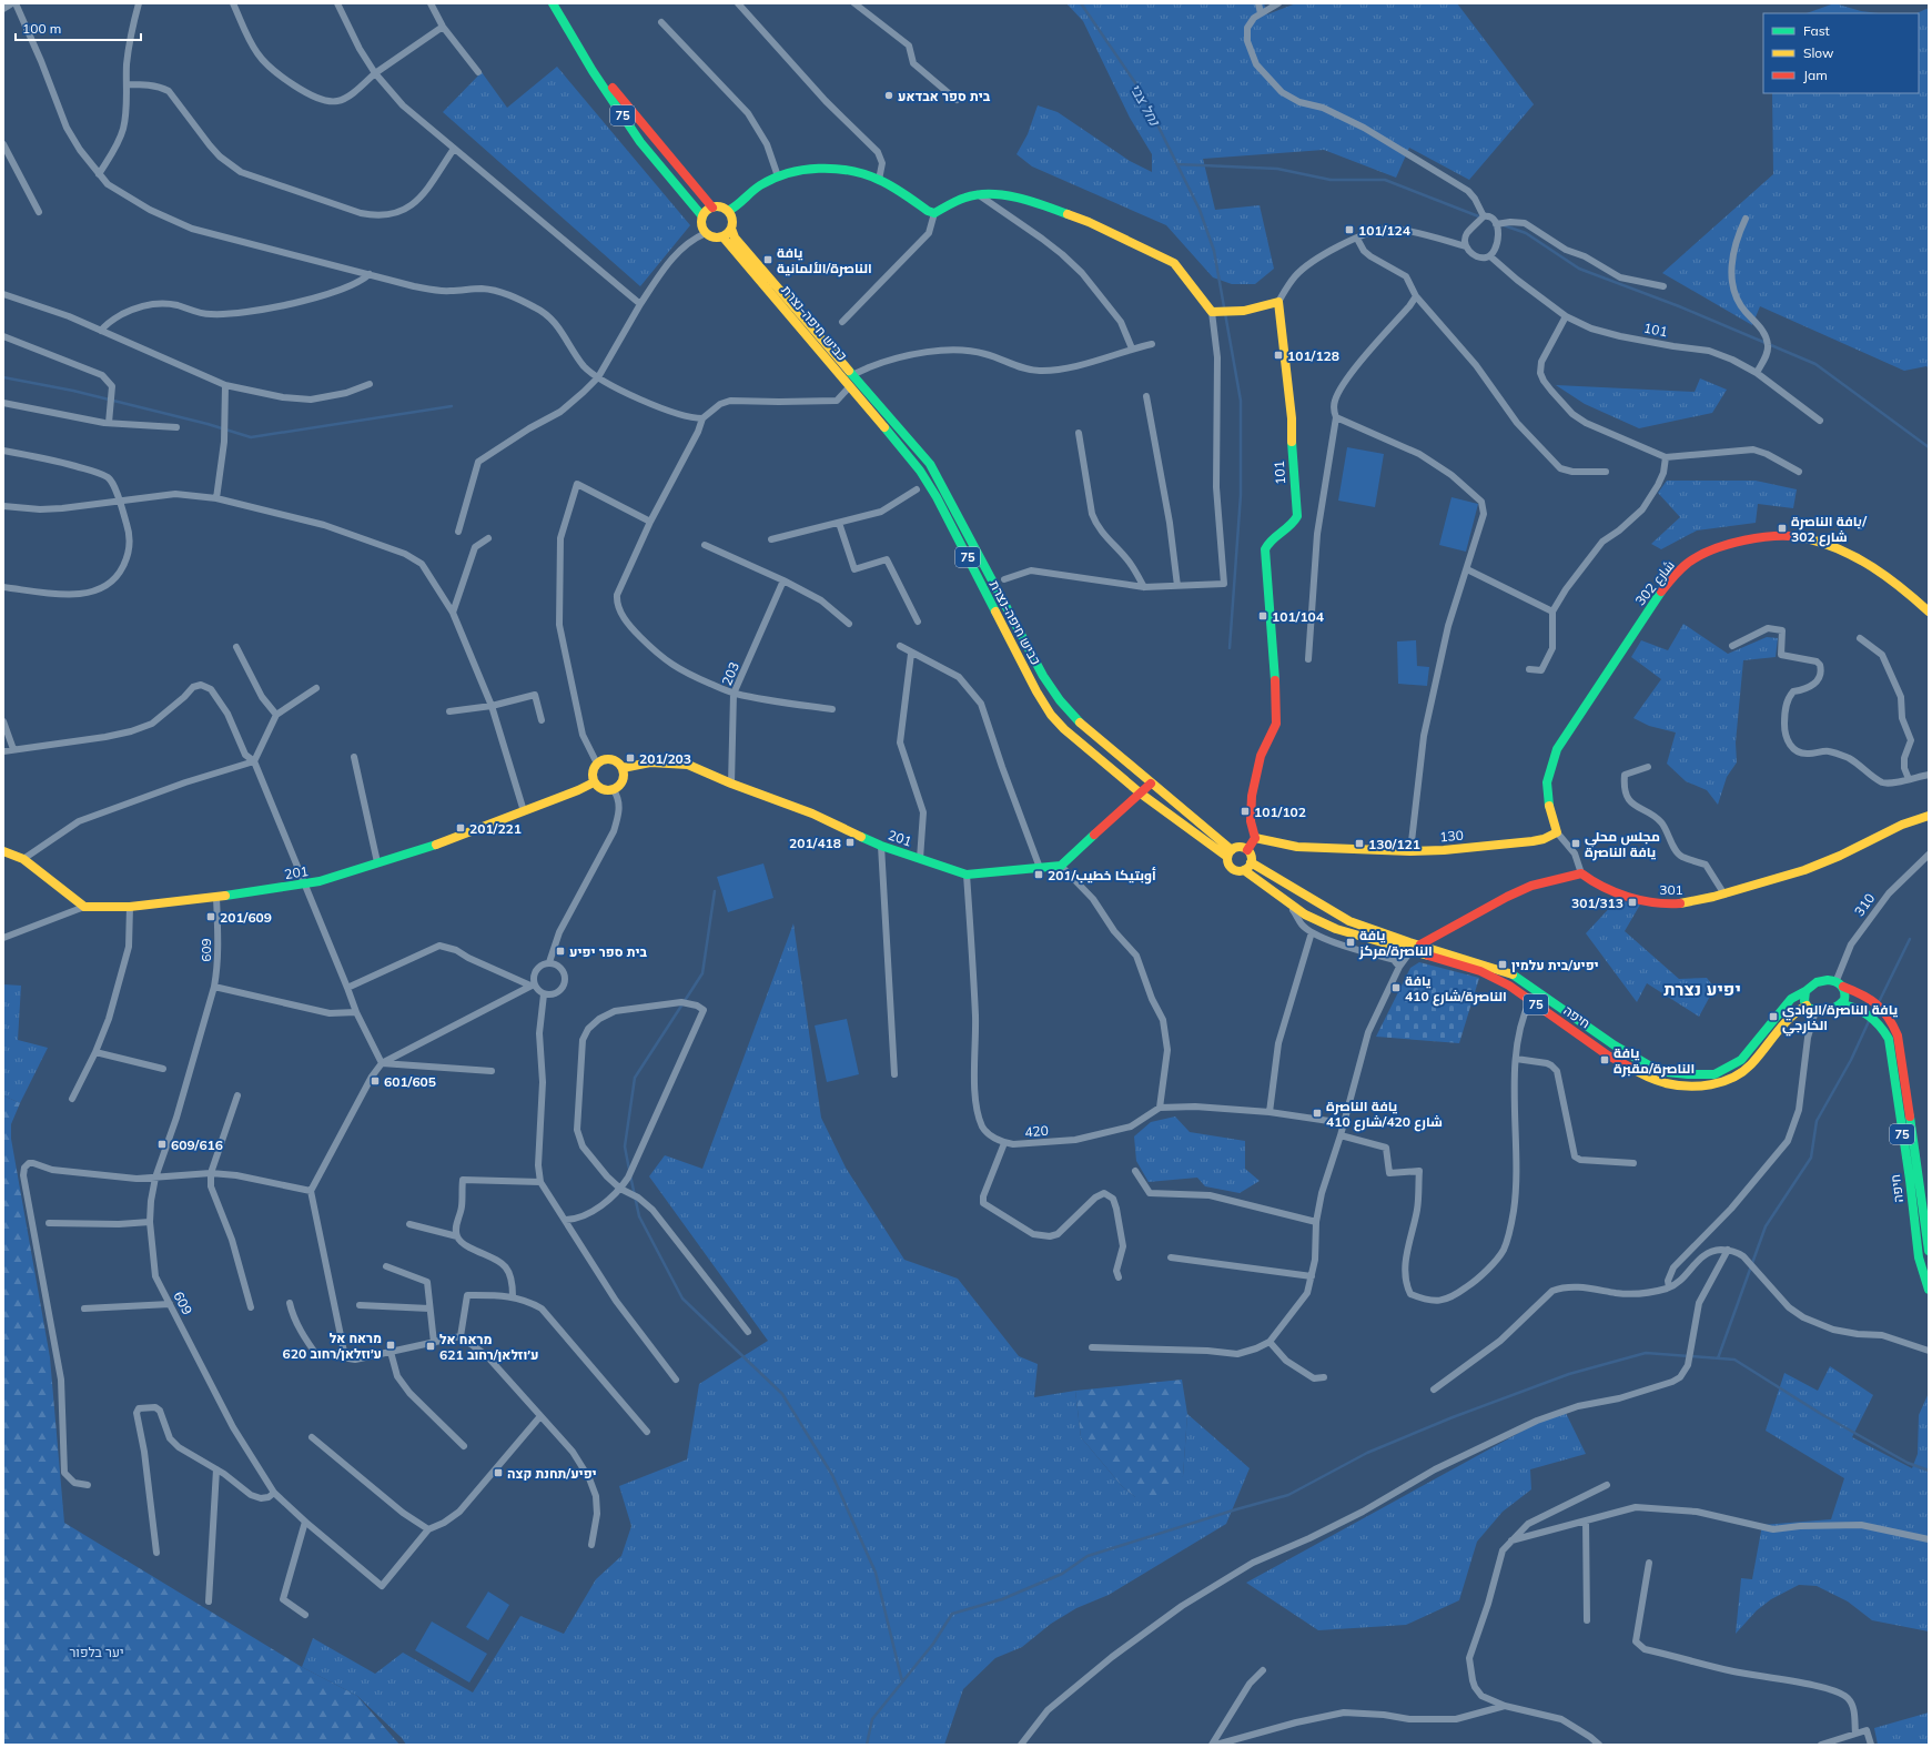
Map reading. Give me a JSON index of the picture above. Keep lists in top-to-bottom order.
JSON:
{
  "streets": {
    "main road": [
      "75",
      "כביש חיפה-נצרת",
      "101",
      "شارع 302",
      "130",
      "201",
      "301",
      "חיפה"
    ],
    "street": [
      "203",
      "310",
      "609",
      "420"
    ]
  },
  "crossings": [
    ["75", "כביש חיפה-נצרת"],
    ["75", "310"],
    ["75", "חיפה"],
    ["כביש חיפה-נצרת", "חיפה"],
    ["101", "130"],
    ["شارع 302", "130"],
    ["203", "201"],
    ["201", "609"],
    ["310", "חיפה"]
  ],
  "districts": ["יפיע נצרת"],
  "water": ["נחל צבי"],
  "parks": ["יער בלפור"],
  "places": {
    "other": ["בית ספר אבדאע"],
    "transit": [
      "101/124",
      "يافة الناصرة/الألمانية",
      "101/128",
      "يافة الناصرة/ شارع 302",
      "101/104",
      "201/203",
      "101/102",
      "201/221",
      "201/418",
      "130/121",
      "مجلس محلي يافة الناصرة",
      "أوبتيكا خطيب/201",
      "301/313",
      "201/609",
      "يافة الناصرة/مركز",
      "בית ספר יפיע",
      "יפיע/בית עלמין",
      "يافة الناصرة/شارع 410",
      "يافة الناصرة/الوادي الخارجي",
      "يافة الناصرة/مقبرة",
      "601/605",
      "يافة الناصرة شارع 420/شارع 410",
      "609/616",
      "מראח אל ע׳וזלאן/רחוב 620",
      "מראח אל ע׳וזלאן/רחוב 621",
      "יפיע/תחנת קצה"
    ]
  },
  "legend": ["Fast", "Slow", "Jam"],
  "scale_bar": "100 m"
}
